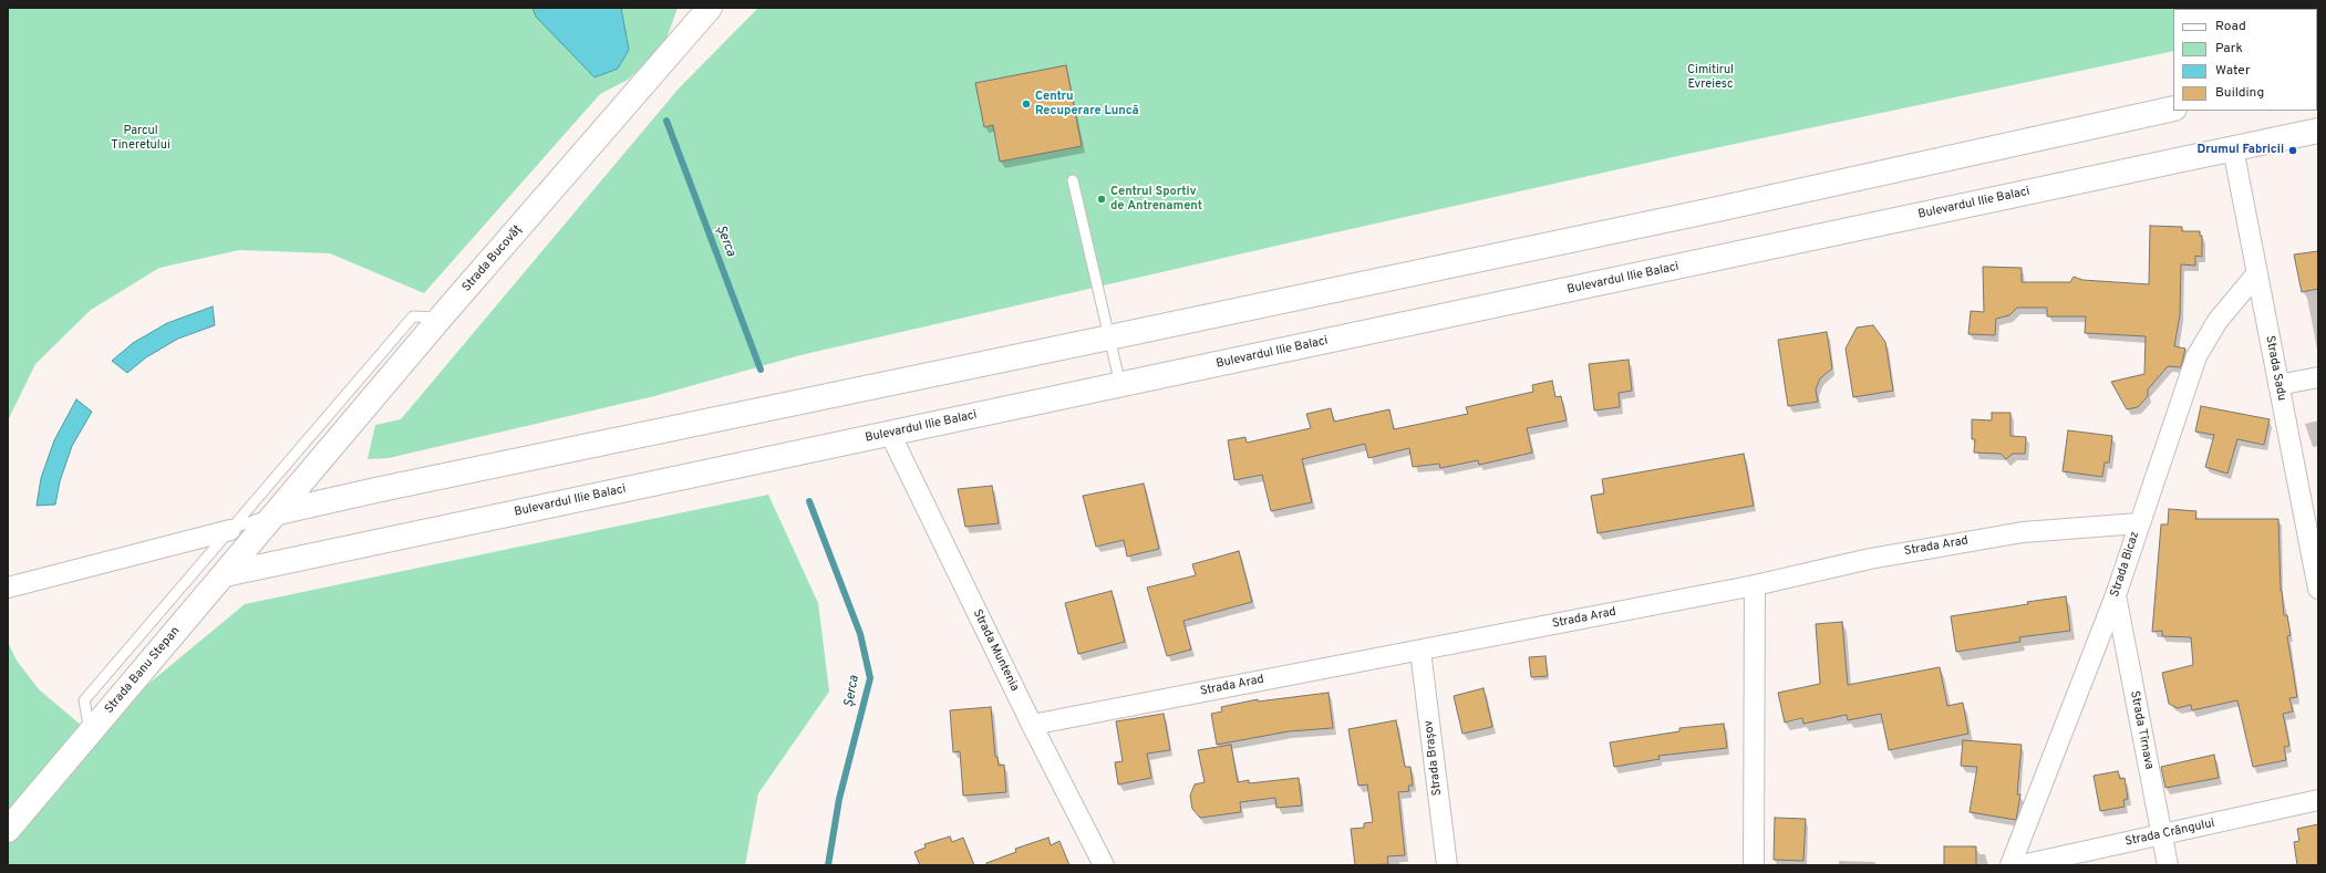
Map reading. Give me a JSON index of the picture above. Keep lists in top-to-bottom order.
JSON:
{
  "streets": {
    "main road": ["Bulevardul Ilie Balaci", "Strada Bucovăț", "Strada Banu Stepan"],
    "street": [
      "Strada Sadu",
      "Strada Arad",
      "Strada Bicaz",
      "Strada Muntenia",
      "Strada Tîrnava",
      "Strada Brașov",
      "Strada Crângului"
    ]
  },
  "crossings": [
    ["Bulevardul Ilie Balaci", "Strada Sadu"],
    ["Bulevardul Ilie Balaci", "Strada Muntenia"],
    ["Bulevardul Ilie Balaci", "Strada Banu Stepan"],
    ["Strada Bucovăț", "Strada Banu Stepan"],
    ["Strada Sadu", "Strada Bicaz"],
    ["Strada Arad", "Strada Bicaz"],
    ["Strada Arad", "Strada Muntenia"],
    ["Strada Arad", "Strada Brașov"],
    ["Strada Bicaz", "Strada Tîrnava"],
    ["Strada Tîrnava", "Strada Crângului"]
  ],
  "water": ["Șerca"],
  "parks": ["Cimitirul Evreiesc", "Parcul Tineretului"],
  "places": ["Centru Recuperare Luncă", "Drumul Fabricii", "Centrul Sportiv de Antrenament"],
  "legend": [
    "Road",
    "Park",
    "Water",
    "Building"
  ]
}
